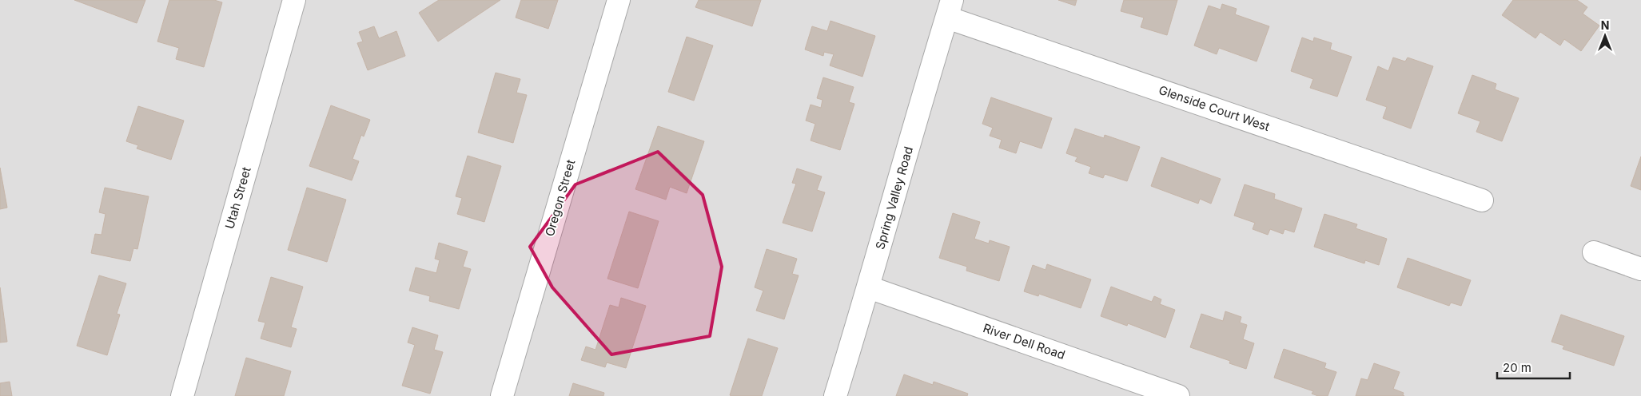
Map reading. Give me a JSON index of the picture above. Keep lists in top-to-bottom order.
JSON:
{
  "streets": {
    "street": [
      "Glenside Court West",
      "Utah Street",
      "Oregon Street",
      "Spring Valley Road",
      "River Dell Road"
    ]
  },
  "crossings": [
    ["Glenside Court West", "Spring Valley Road"],
    ["Spring Valley Road", "River Dell Road"]
  ],
  "scale_bar": "20 m",
  "north": "top"
}
